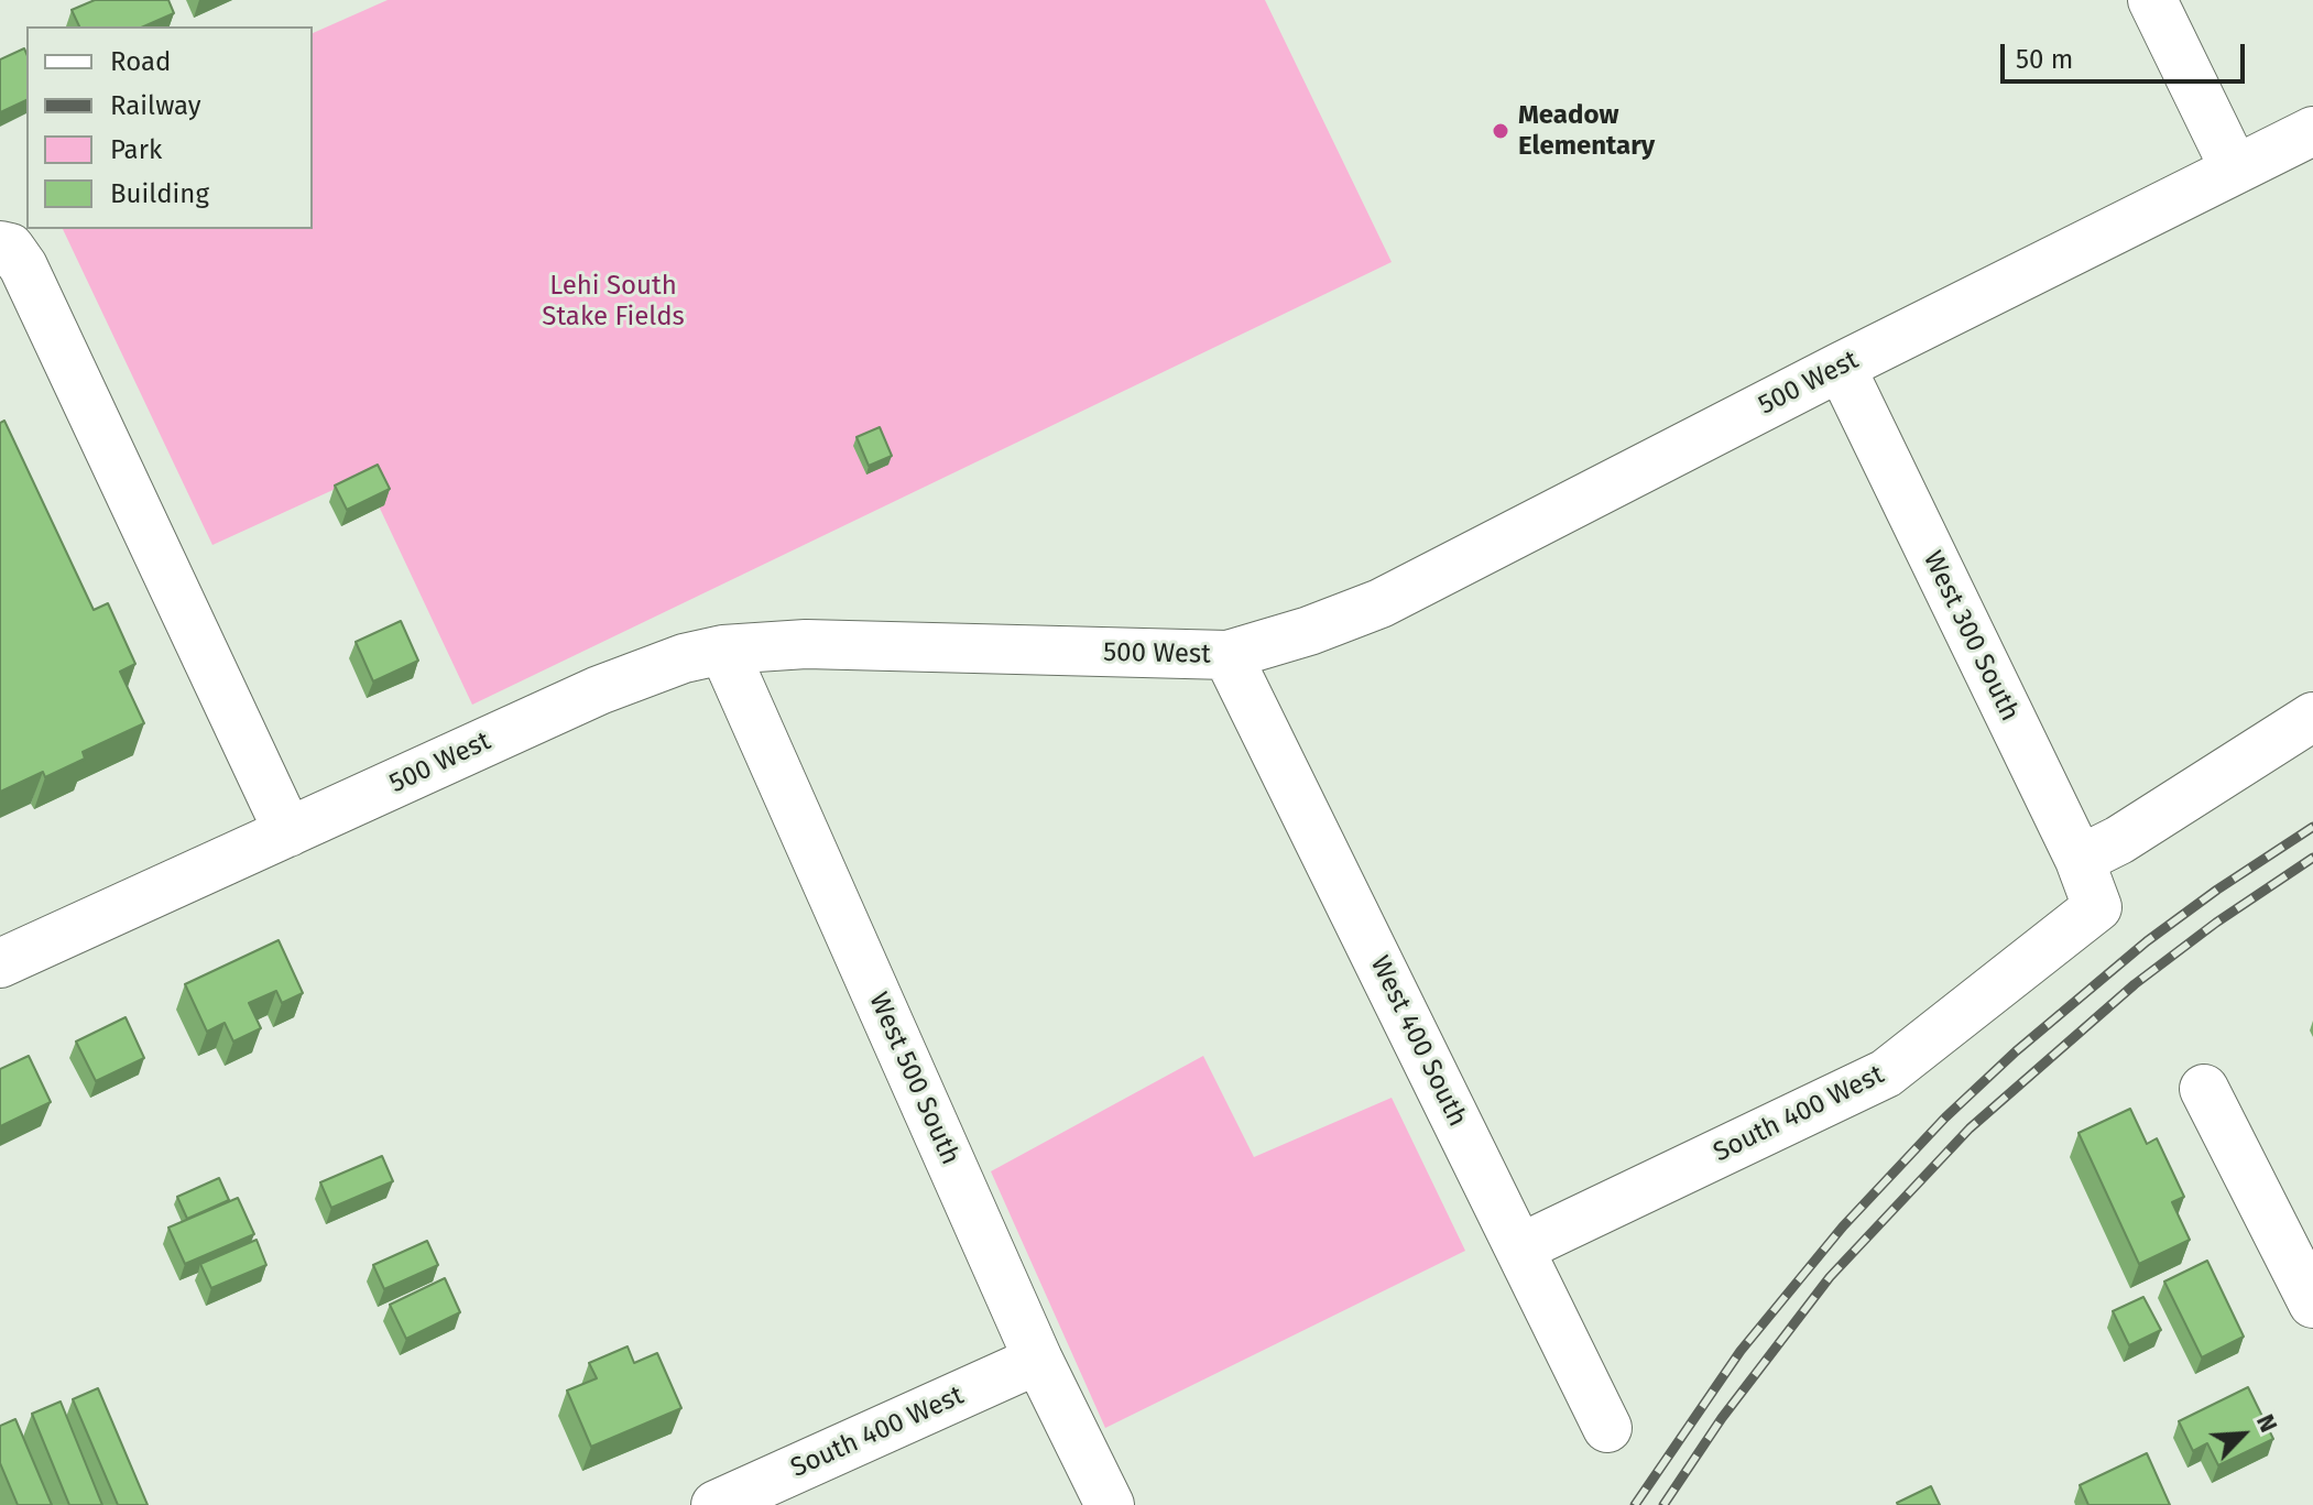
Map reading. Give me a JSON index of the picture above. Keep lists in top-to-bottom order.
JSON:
{
  "streets": {
    "street": [
      "500 West",
      "West 300 South",
      "West 400 South",
      "West 500 South",
      "South 400 West"
    ]
  },
  "crossings": [
    ["500 West", "West 300 South"],
    ["500 West", "West 400 South"],
    ["500 West", "West 500 South"],
    ["West 300 South", "South 400 West"],
    ["West 400 South", "South 400 West"],
    ["West 500 South", "South 400 West"]
  ],
  "parks": ["Lehi South Stake Fields"],
  "places": ["Meadow Elementary"],
  "legend": [
    "Road",
    "Railway",
    "Park",
    "Building"
  ],
  "scale_bar": "50 m",
  "north": "top right"
}
